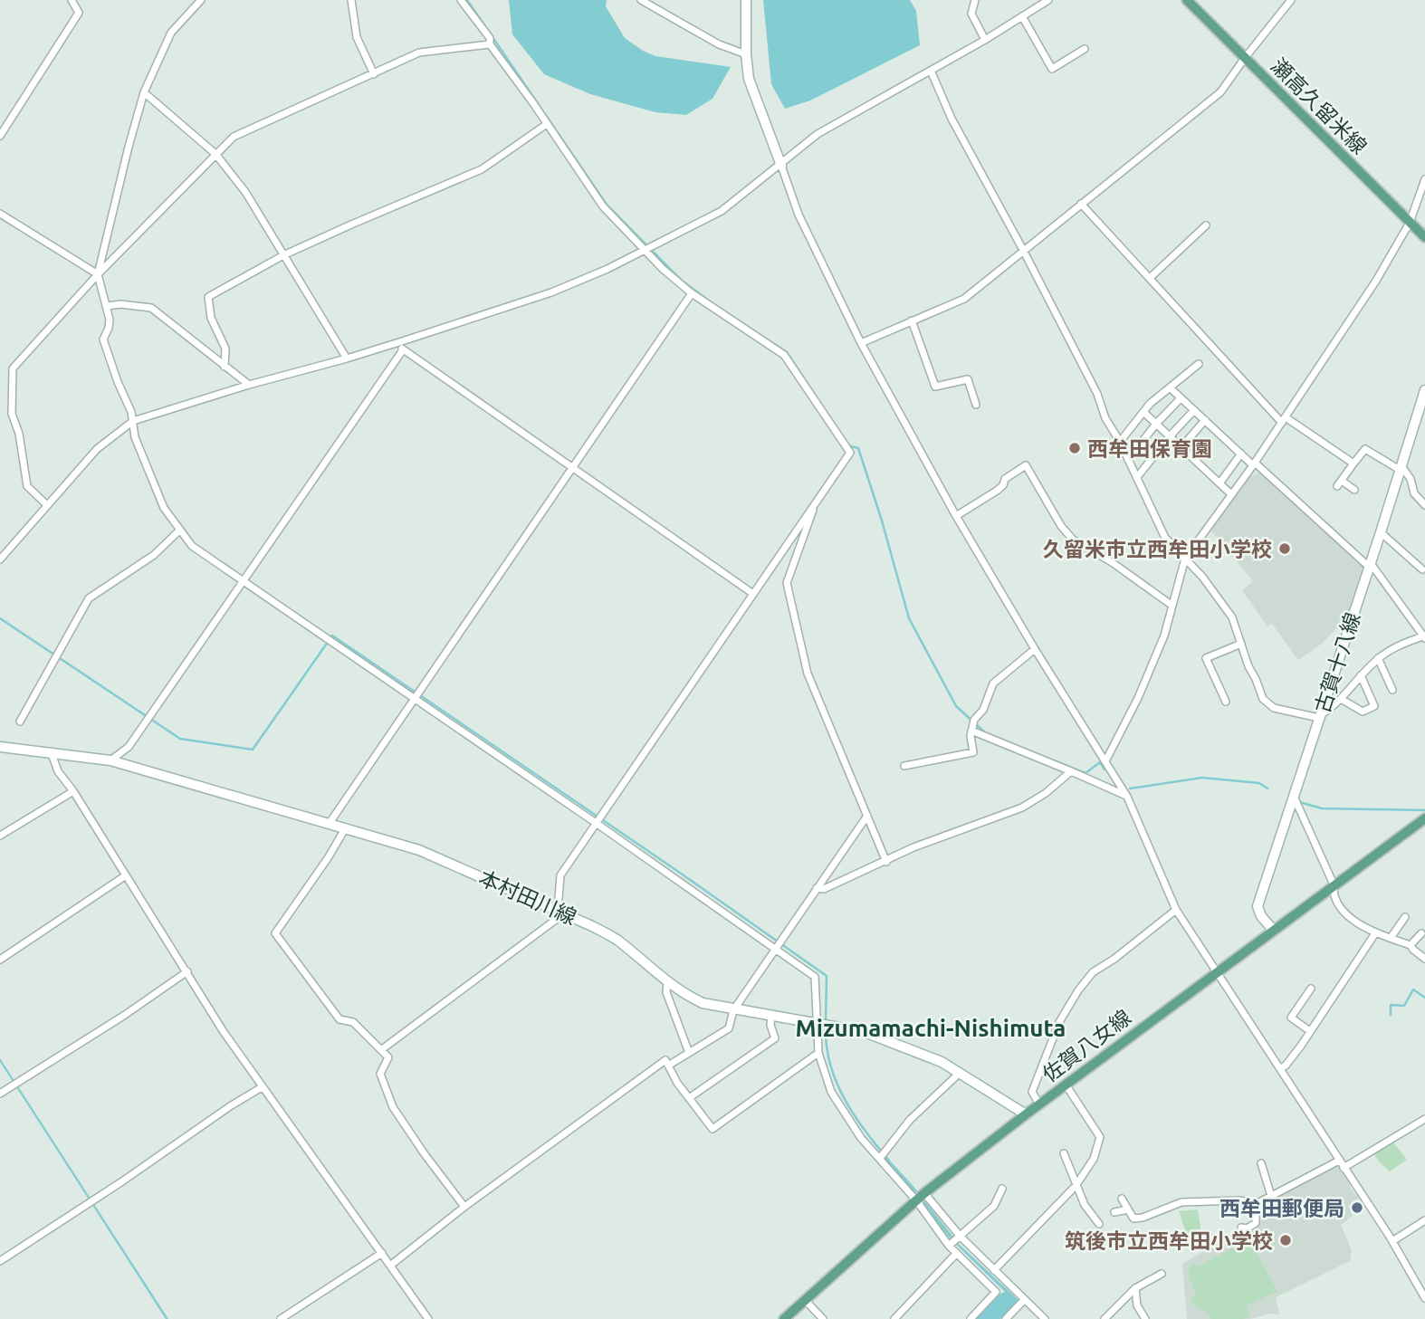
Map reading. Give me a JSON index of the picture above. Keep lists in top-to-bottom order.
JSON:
{
  "streets": {
    "main road": [
      "瀬高久留米線",
      "古賀十八線",
      "本村田川線",
      "佐賀八女線"
    ]
  },
  "crossings": [
    ["古賀十八線", "佐賀八女線"],
    ["本村田川線", "佐賀八女線"]
  ],
  "districts": ["Mizumamachi-Nishimuta"],
  "places": [
    "西牟田保育園",
    "久留米市立西牟田小学校",
    "西牟田郵便局",
    "筑後市立西牟田小学校"
  ]
}
